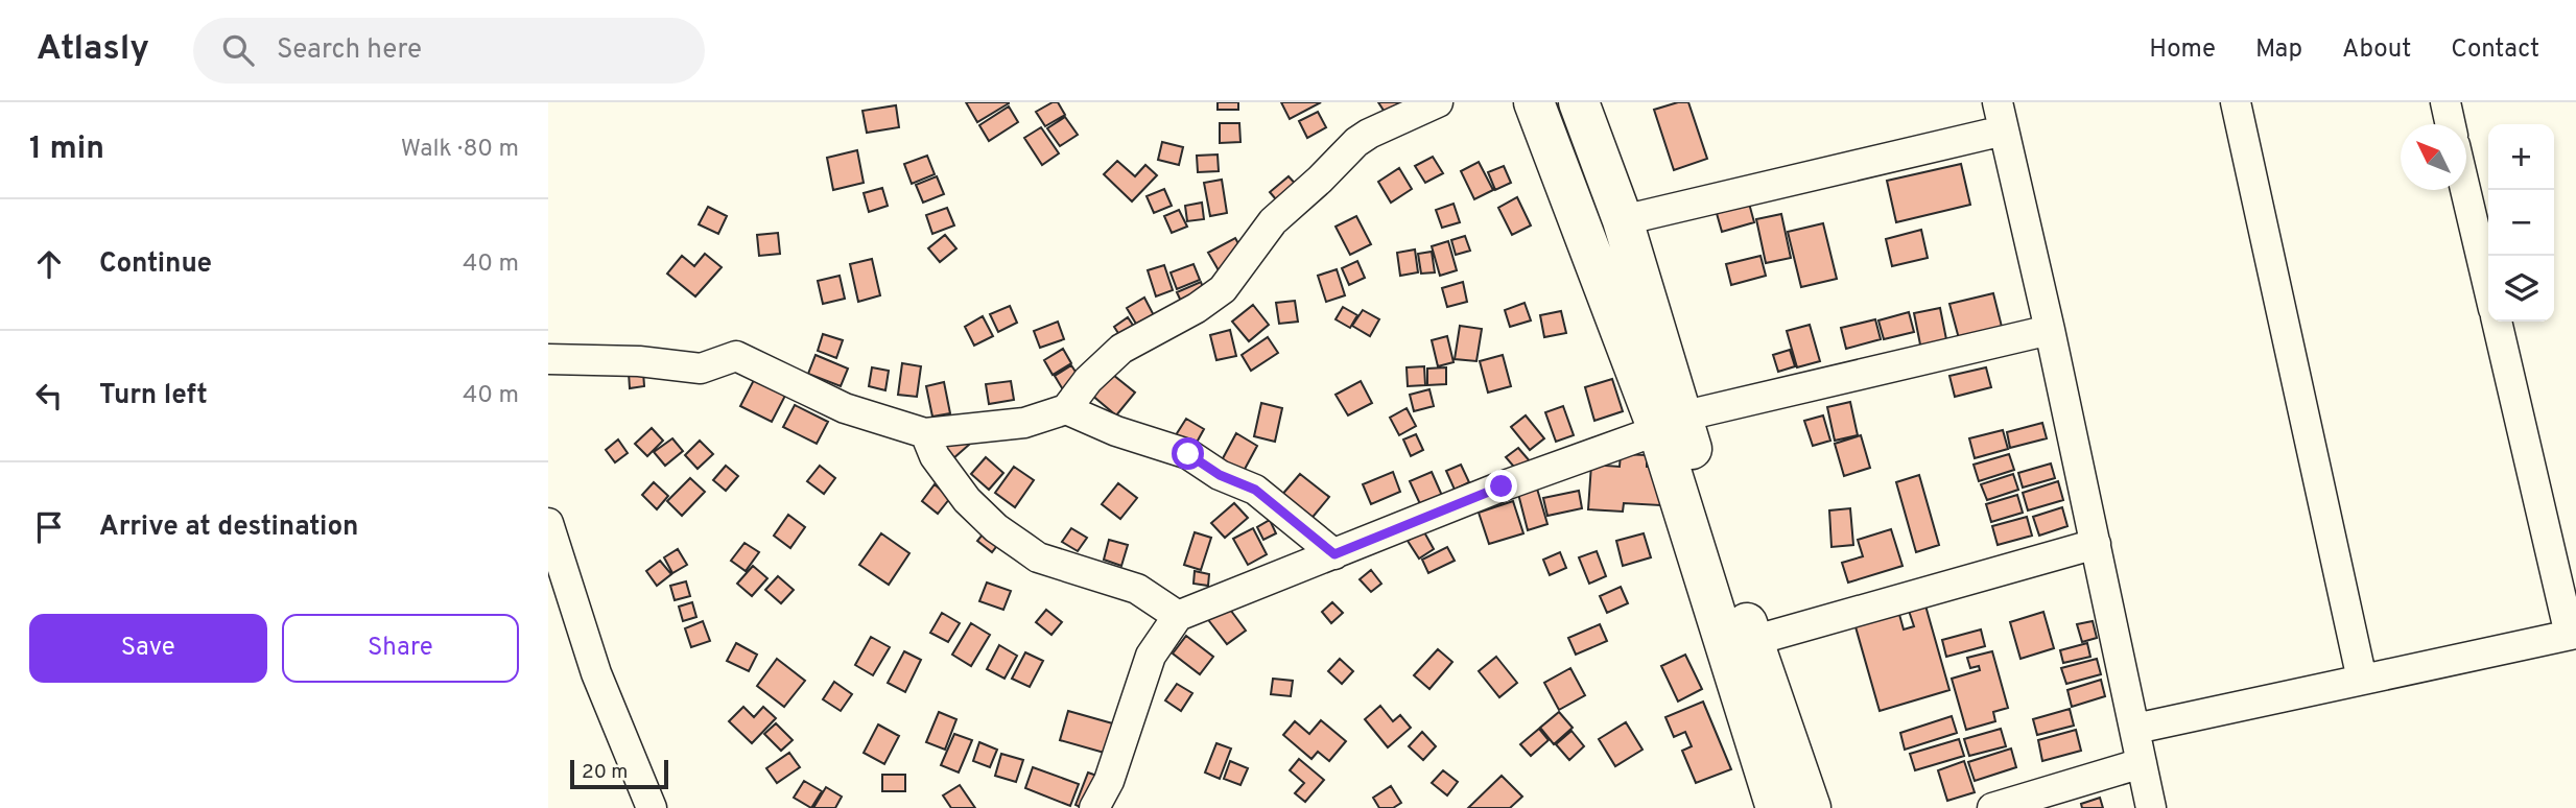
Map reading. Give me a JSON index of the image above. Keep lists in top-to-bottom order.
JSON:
{
  "scale_bar": "20 m",
  "north": "top left",
  "page": {
    "header": "Atlasly",
    "search": "Search here",
    "nav": [
      "Home",
      "Map",
      "About",
      "Contact"
    ],
    "heading": ["1 min", "Walk · 80 m"],
    "map_buttons": ["+", "−"],
    "list": [
      ["Continue", "40 m"],
      ["Turn left", "40 m"],
      "Arrive at destination"
    ],
    "buttons": ["Save", "Share"],
    "scale": "20 m"
  }
}
